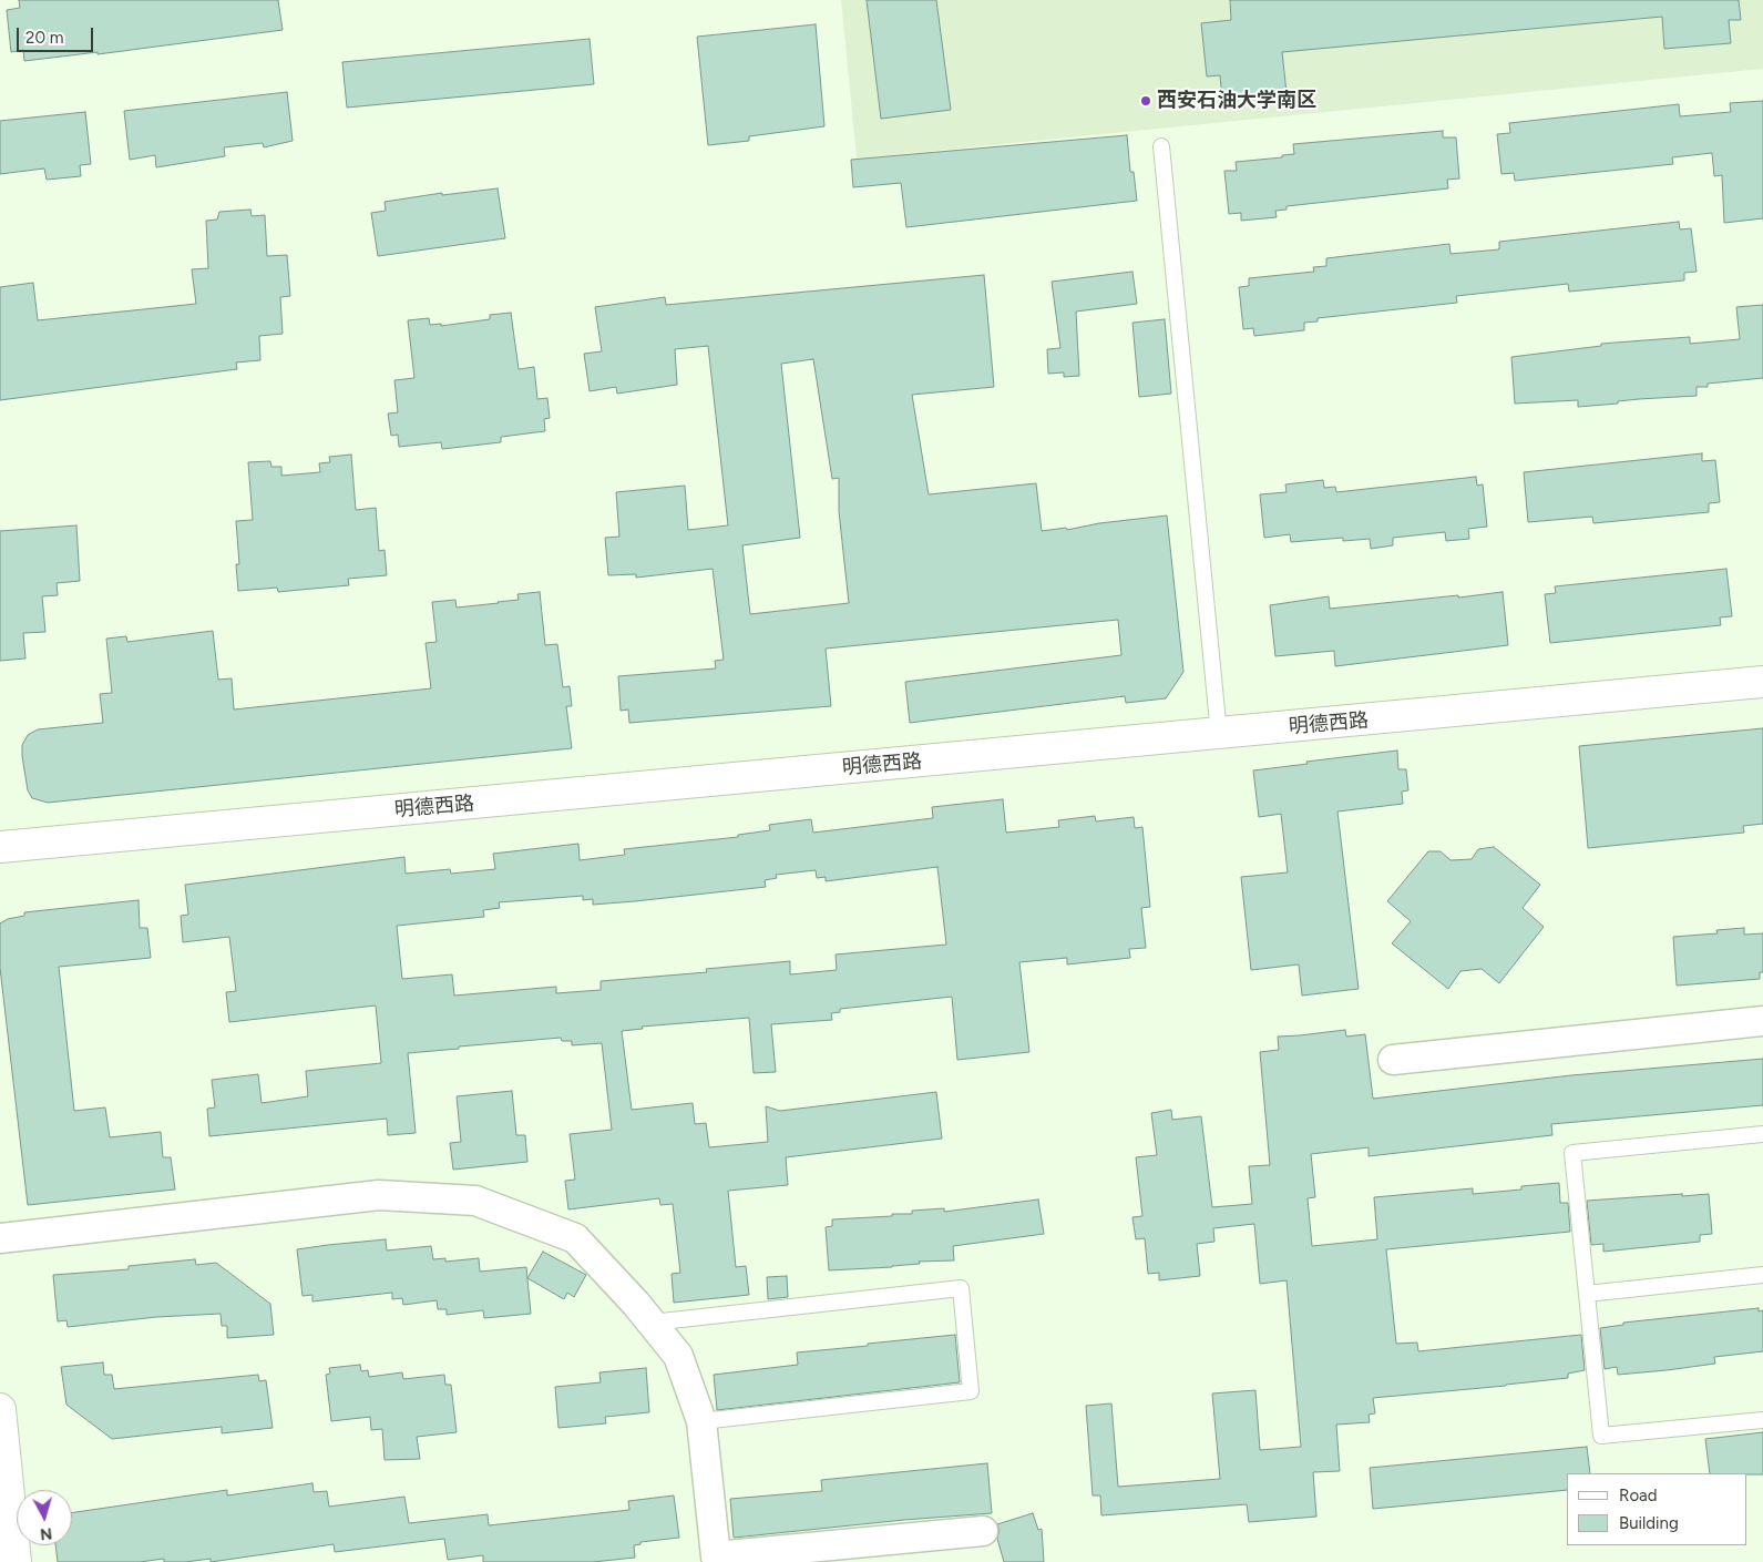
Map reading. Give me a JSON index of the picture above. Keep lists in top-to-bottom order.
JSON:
{
  "streets": {
    "street": ["明德西路"]
  },
  "places": ["西安石油大学南区"],
  "legend": ["Road", "Building"],
  "scale_bar": "20 m",
  "north": "bottom"
}
